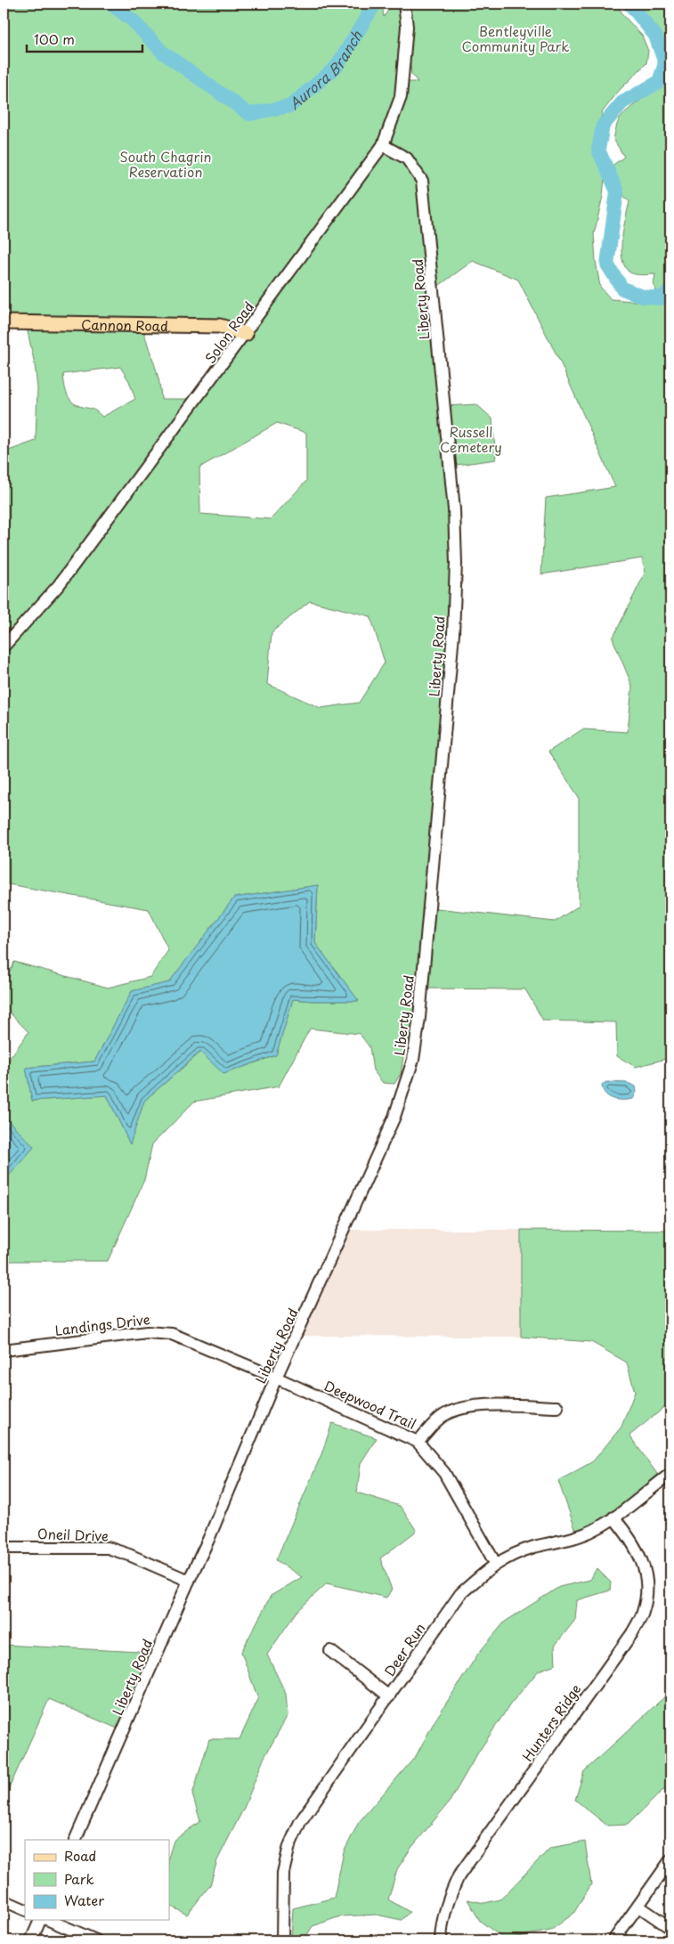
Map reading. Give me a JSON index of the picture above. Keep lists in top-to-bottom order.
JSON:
{
  "streets": {
    "main road": ["Cannon Road"],
    "street": [
      "Liberty Road",
      "Solon Road",
      "Landings Drive",
      "Deepwood Trail",
      "Oneil Drive",
      "Deer Run",
      "Hunters Ridge"
    ]
  },
  "crossings": [
    ["Liberty Road", "Solon Road"],
    ["Liberty Road", "Landings Drive"],
    ["Liberty Road", "Deepwood Trail"],
    ["Liberty Road", "Oneil Drive"],
    ["Cannon Road", "Solon Road"],
    ["Landings Drive", "Deepwood Trail"],
    ["Deepwood Trail", "Deer Run"],
    ["Deer Run", "Hunters Ridge"]
  ],
  "water": ["Aurora Branch"],
  "parks": ["Bentleyville Community Park", "South Chagrin Reservation", "Russell Cemetery"],
  "legend": ["Road", "Park", "Water"],
  "scale_bar": "100 m"
}
